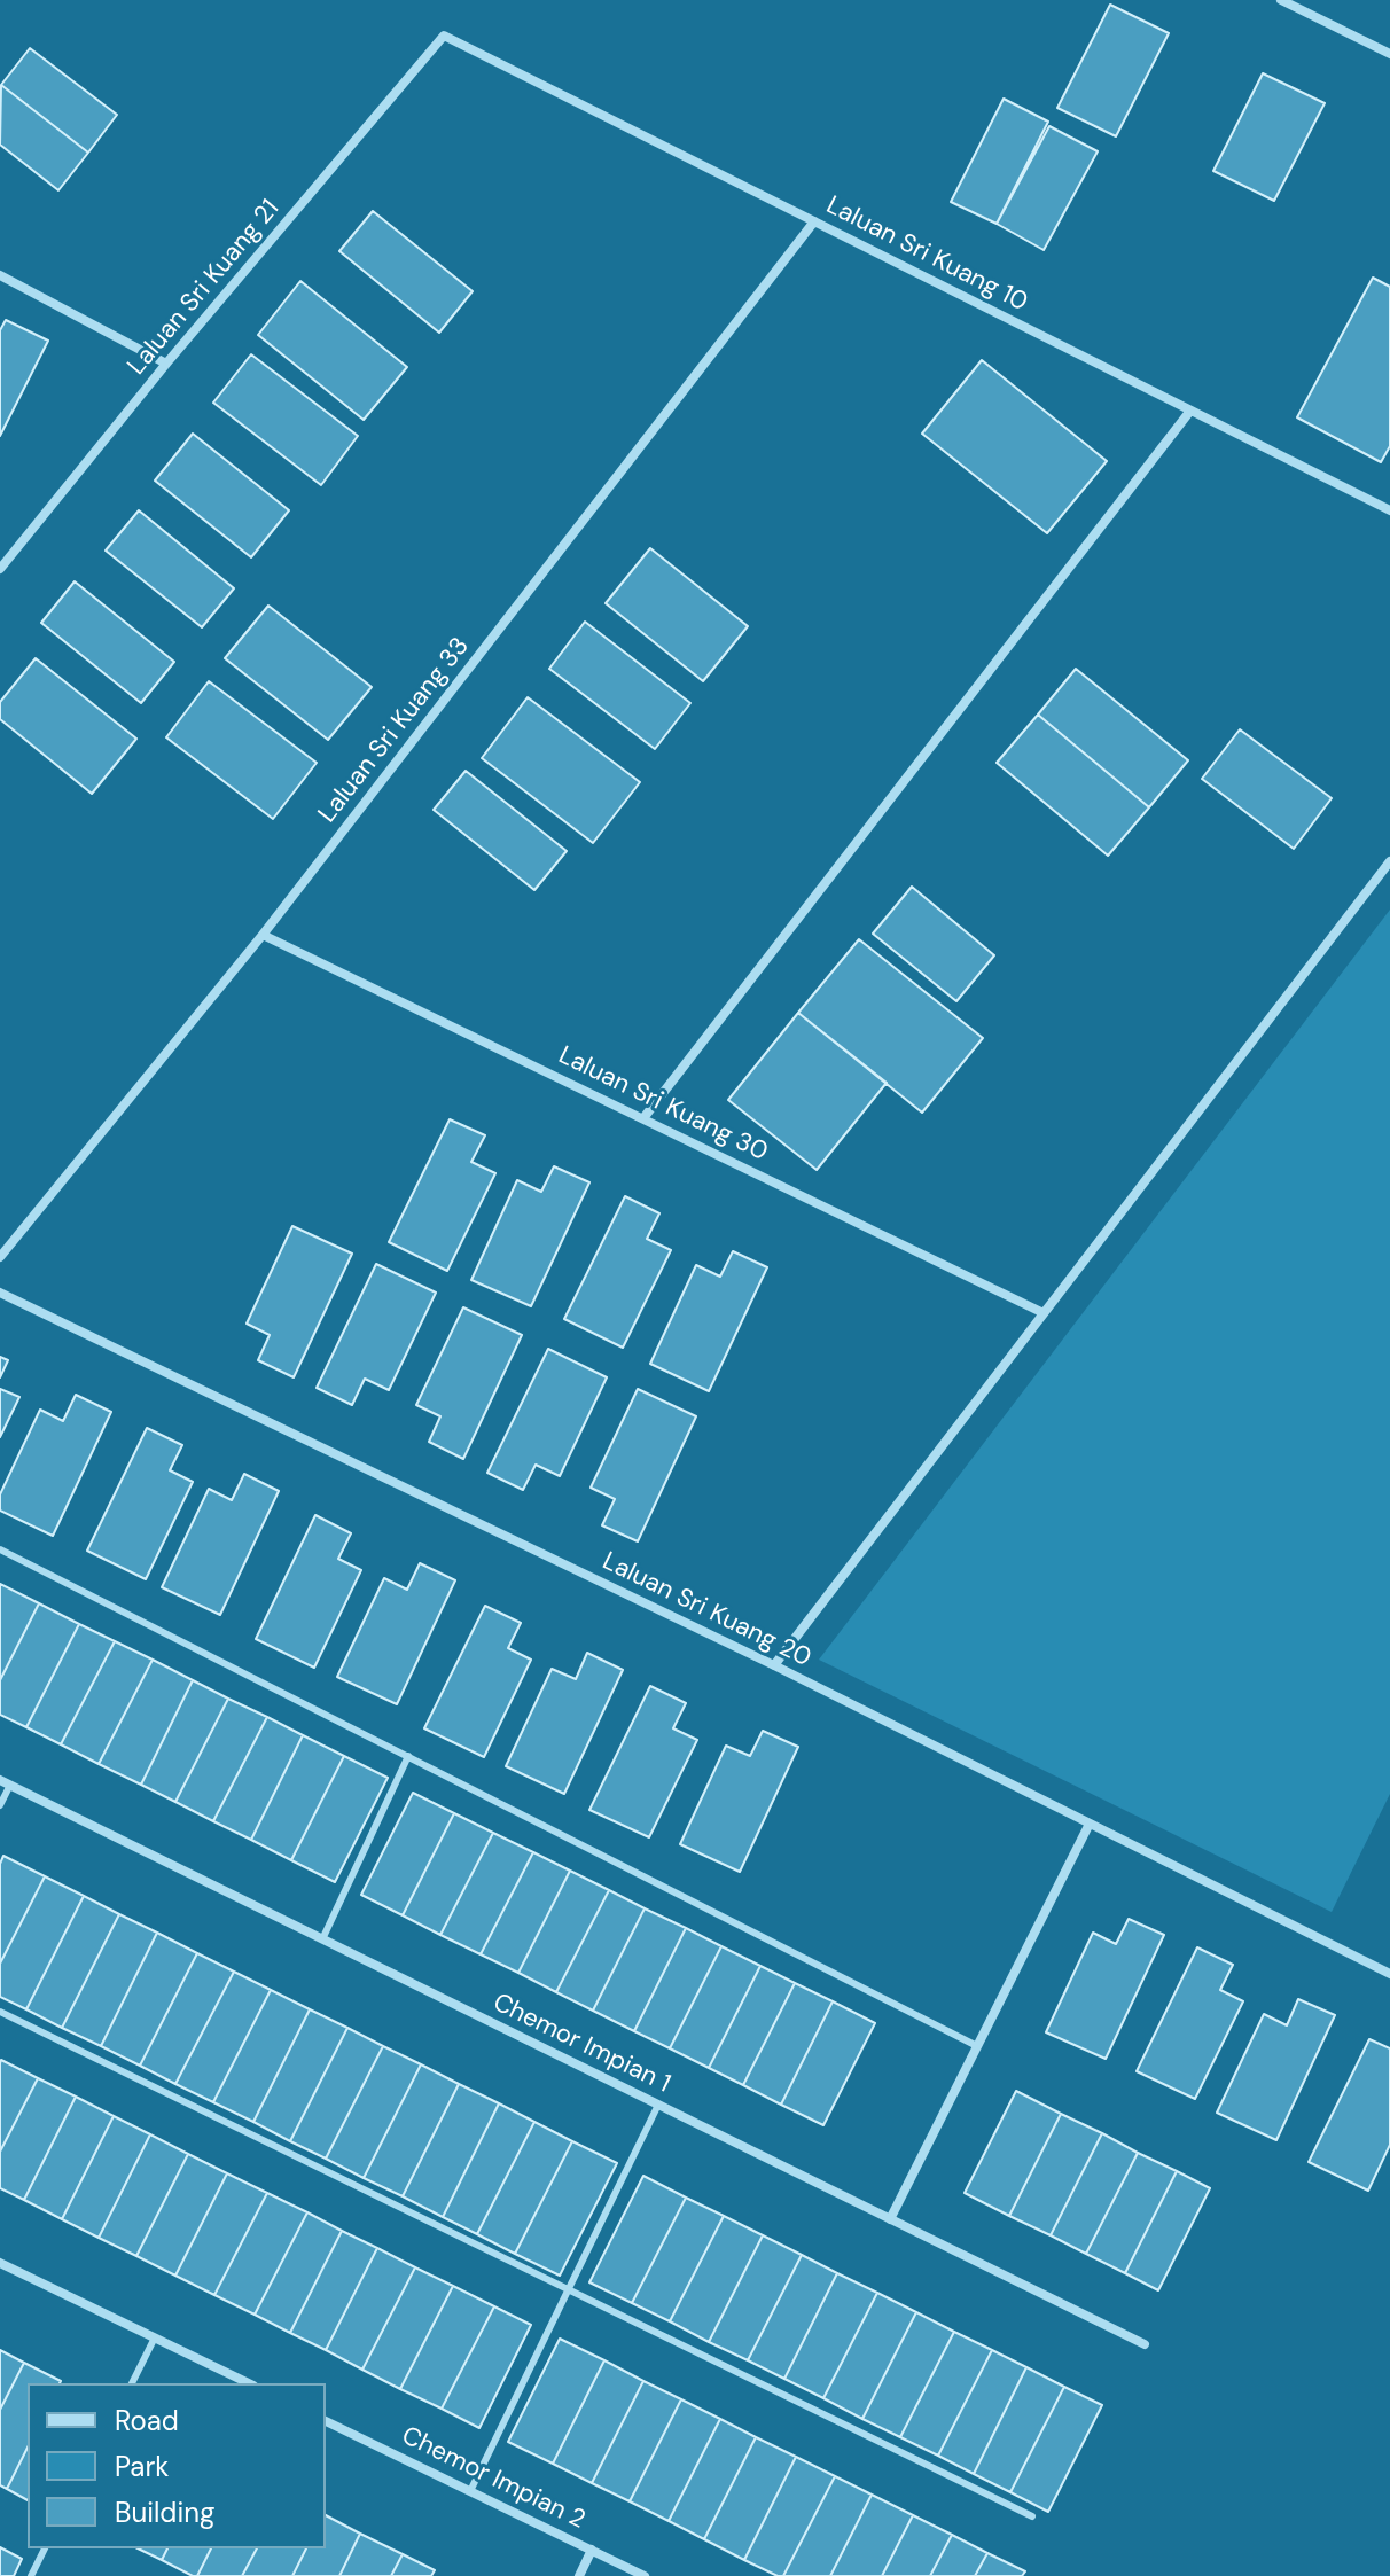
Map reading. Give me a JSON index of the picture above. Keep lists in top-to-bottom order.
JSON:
{
  "streets": {
    "street": [
      "Laluan Sri Kuang 10",
      "Laluan Sri Kuang 21",
      "Laluan Sri Kuang 33",
      "Laluan Sri Kuang 30",
      "Laluan Sri Kuang 20",
      "Chemor Impian 1",
      "Chemor Impian 2"
    ]
  },
  "crossings": [
    ["Laluan Sri Kuang 10", "Laluan Sri Kuang 21"],
    ["Laluan Sri Kuang 10", "Laluan Sri Kuang 33"],
    ["Laluan Sri Kuang 33", "Laluan Sri Kuang 30"]
  ],
  "legend": ["Road", "Park", "Building"]
}
